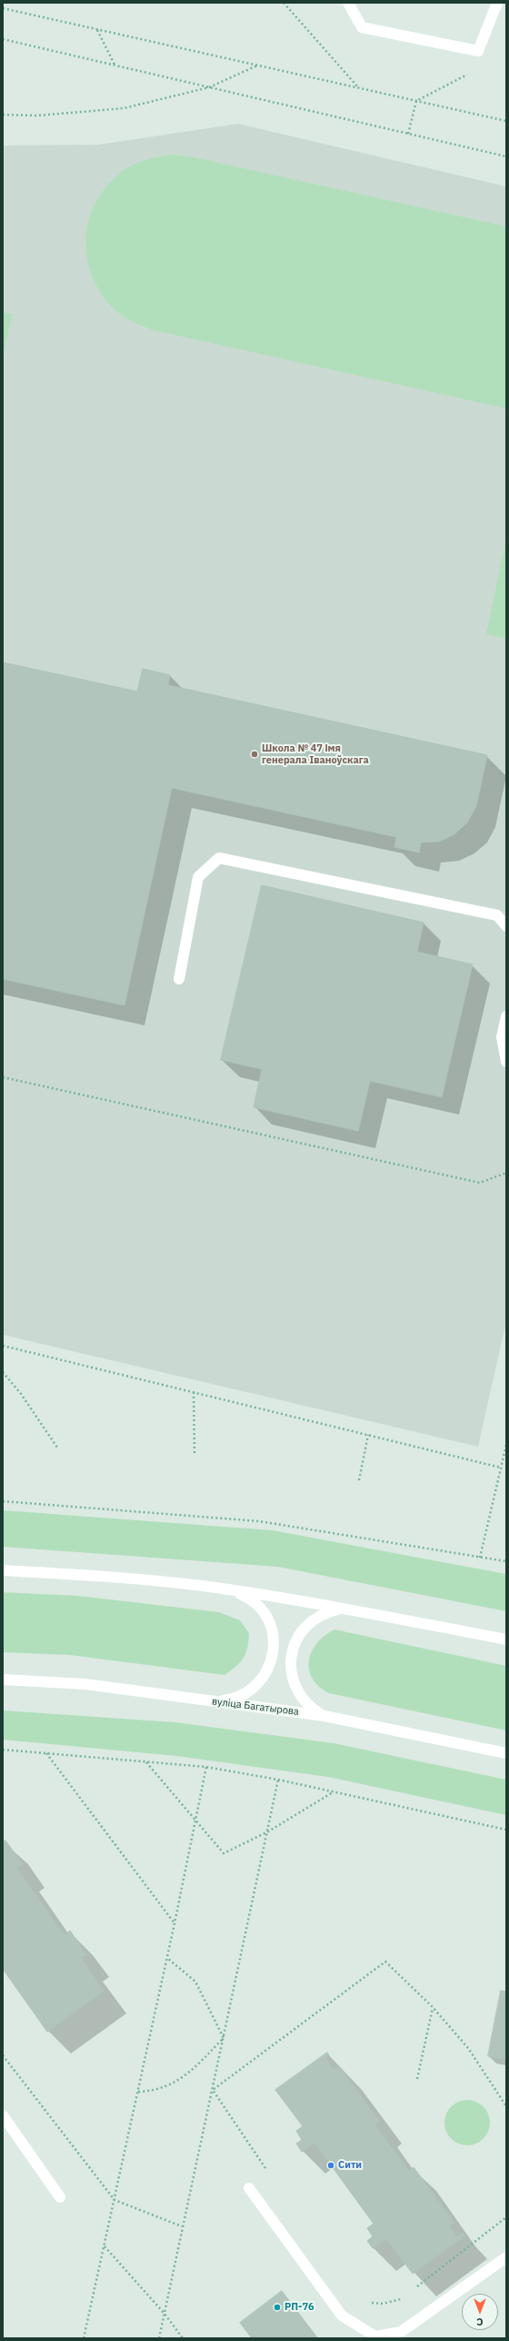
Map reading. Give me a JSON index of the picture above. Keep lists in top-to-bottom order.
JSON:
{
  "streets": {
    "street": ["вуліца Багатырова"]
  },
  "places": ["Школа № 47 імя генерала Іваноўскага", "Сити", "РП-76"],
  "north": "bottom"
}
